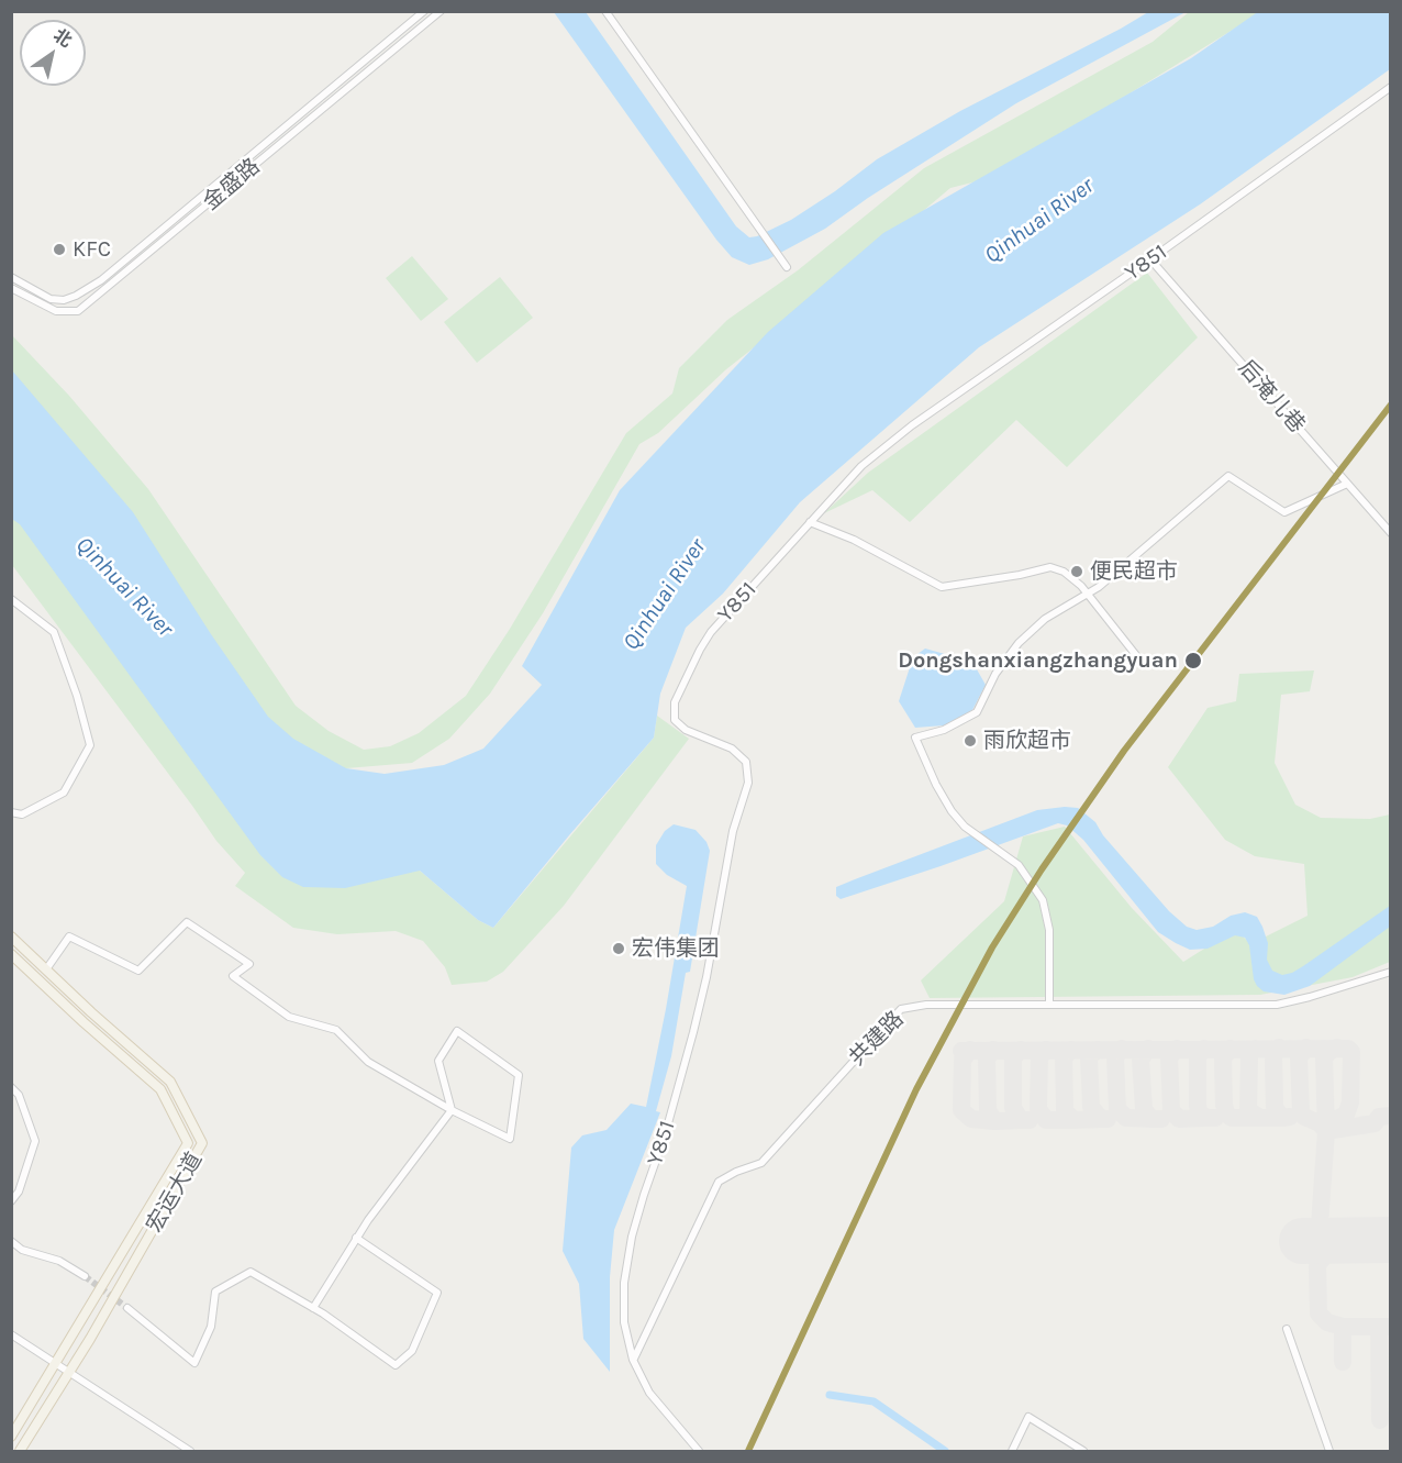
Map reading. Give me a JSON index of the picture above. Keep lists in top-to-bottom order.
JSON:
{
  "streets": {
    "main road": ["宏运大道"],
    "street": [
      "金盛路",
      "Y851",
      "后淹儿巷",
      "共建路"
    ]
  },
  "crossings": [
    ["Y851", "后淹儿巷"],
    ["Y851", "共建路"]
  ],
  "water": ["Qinhuai River"],
  "places": [
    "KFC",
    "便民超市",
    "Dongshanxiangzhangyuan",
    "雨欣超市",
    "宏伟集团"
  ],
  "north": "top right"
}
